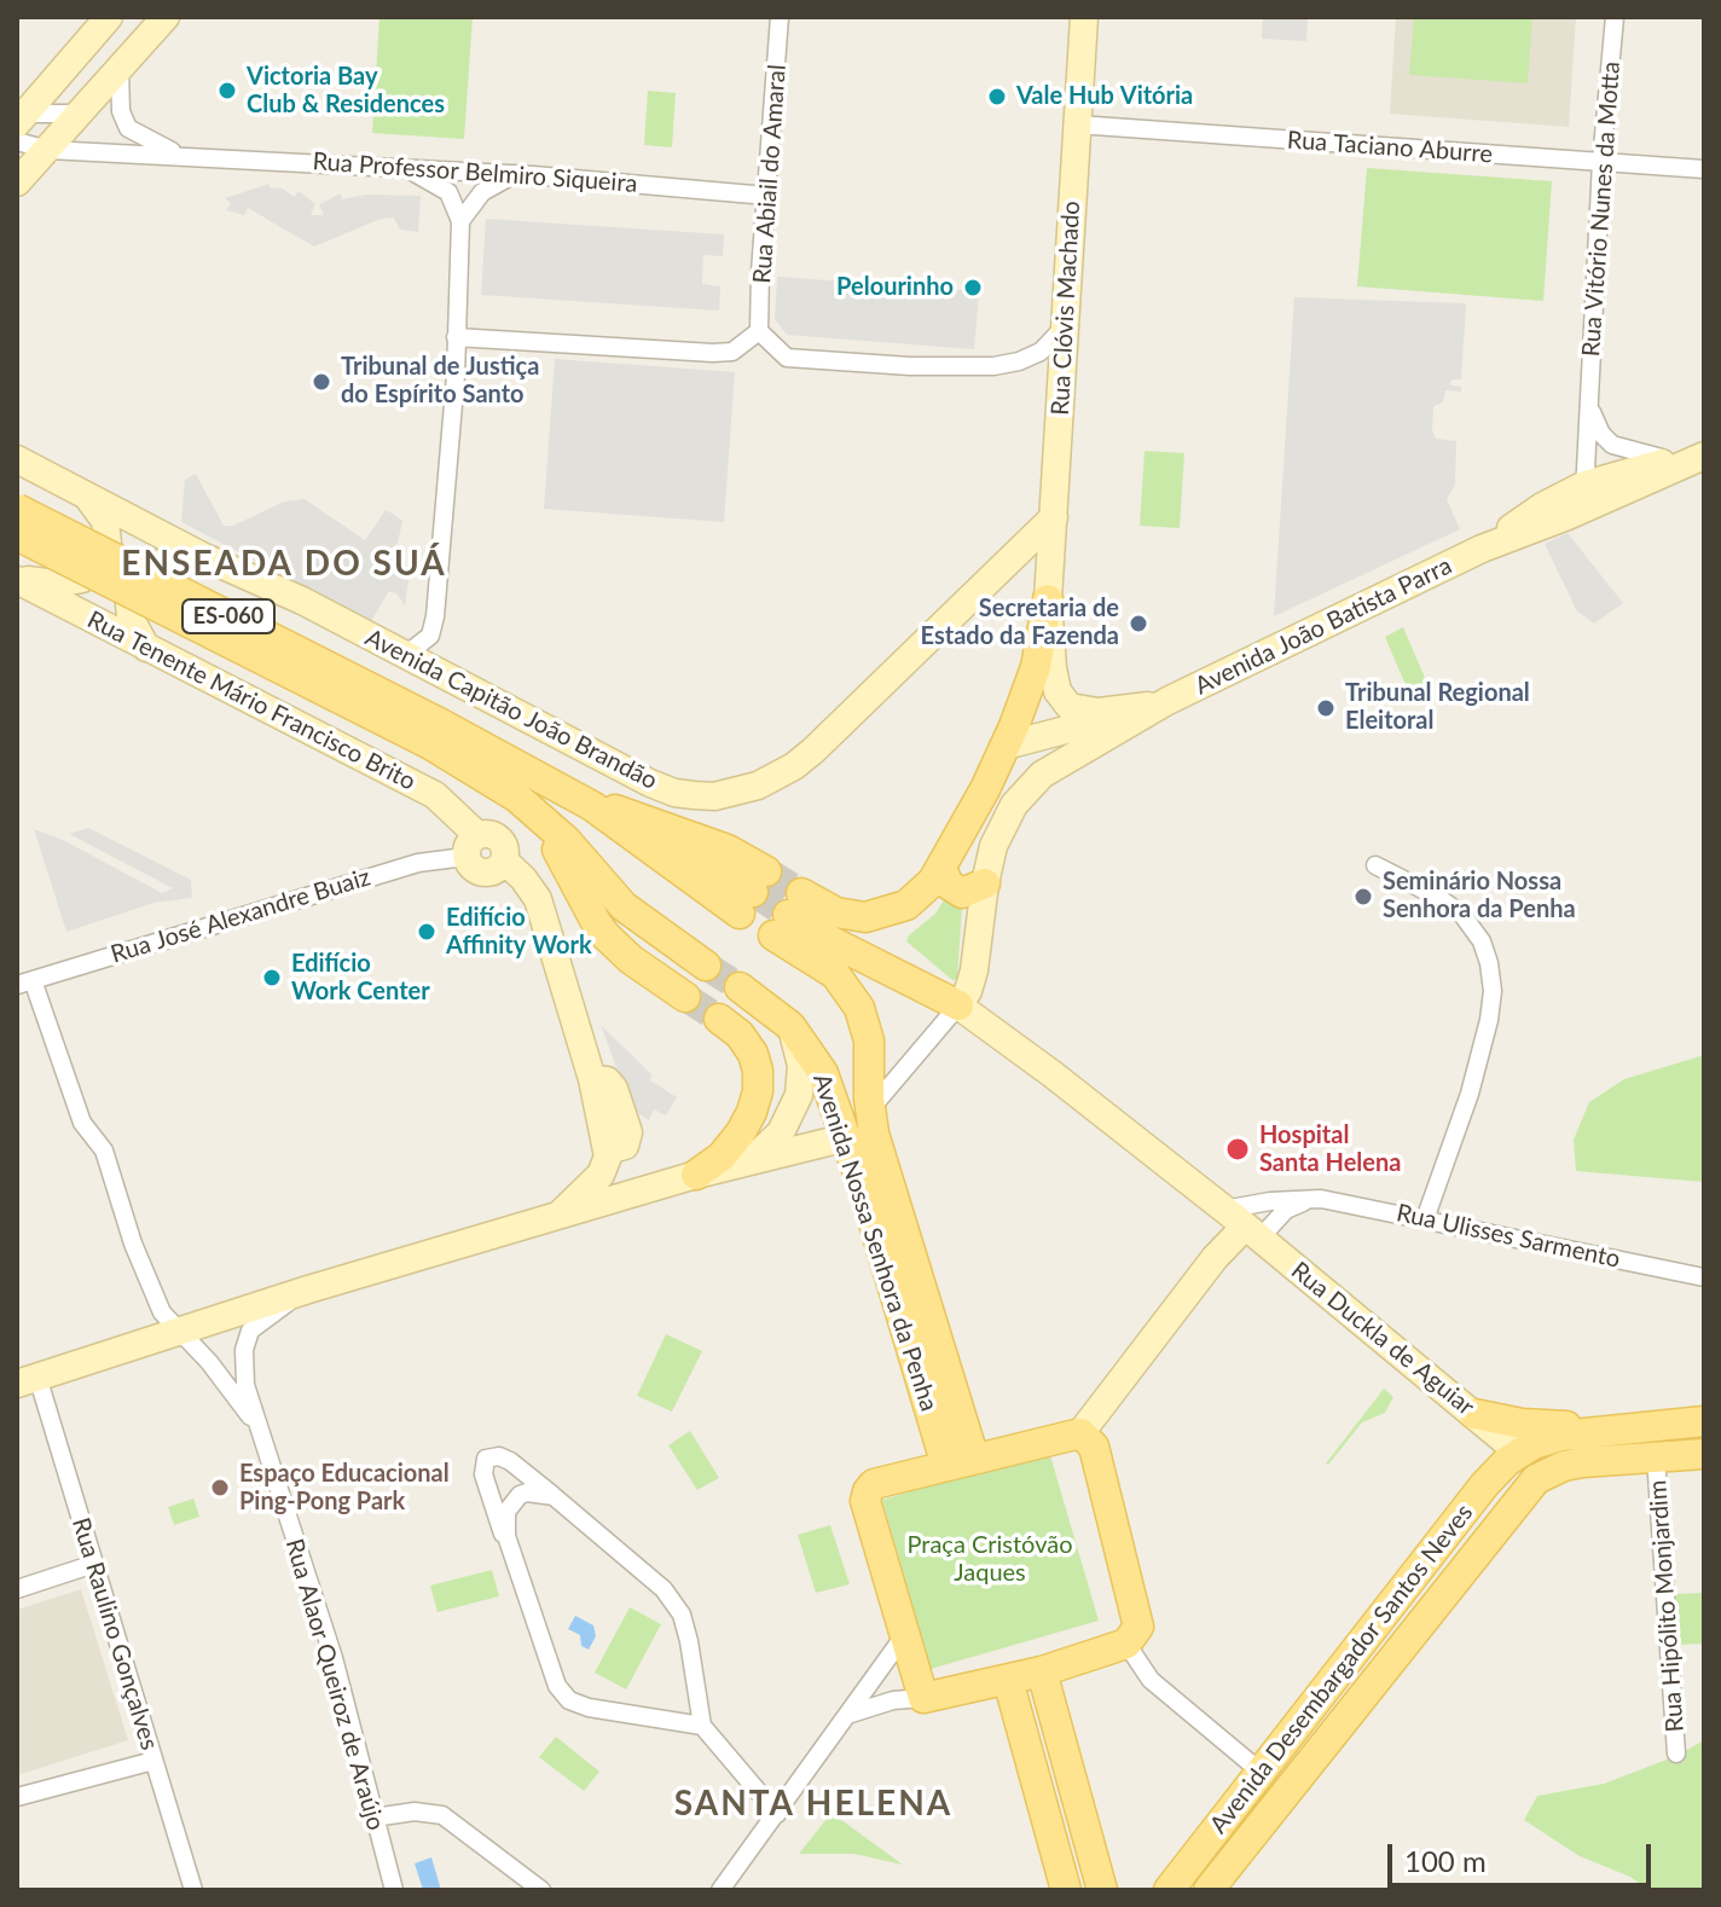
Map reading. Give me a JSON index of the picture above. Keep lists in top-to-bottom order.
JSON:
{
  "streets": {
    "main road": [
      "Rua Clóvis Machado",
      "ES-060",
      "Avenida João Batista Parra",
      "Rua Tenente Mário Francisco Brito",
      "Avenida Capitão João Brandão",
      "Avenida Nossa Senhora da Penha",
      "Rua Duckla de Aguiar",
      "Avenida Desembargador Santos Neves"
    ],
    "street": [
      "Rua Taciano Aburre",
      "Rua Professor Belmiro Siqueira",
      "Rua Abiail do Amaral",
      "Rua Vitório Nunes da Motta",
      "Rua José Alexandre Buaiz",
      "Rua Ulisses Sarmento",
      "Rua Hipólito Monjardim",
      "Rua Raulino Gonçalves",
      "Rua Alaor Queiroz de Araújo"
    ]
  },
  "crossings": [
    ["Rua Taciano Aburre", "Rua Vitório Nunes da Motta"],
    ["Rua Taciano Aburre", "Rua Clóvis Machado"],
    ["Rua Professor Belmiro Siqueira", "Rua Abiail do Amaral"],
    ["Rua Vitório Nunes da Motta", "Avenida João Batista Parra"],
    ["Rua Clóvis Machado", "Avenida João Batista Parra"],
    ["Rua Clóvis Machado", "Avenida Capitão João Brandão"],
    ["Avenida João Batista Parra", "Rua Duckla de Aguiar"],
    ["Rua Tenente Mário Francisco Brito", "Rua José Alexandre Buaiz"],
    ["Rua José Alexandre Buaiz", "Rua Alaor Queiroz de Araújo"],
    ["Rua Ulisses Sarmento", "Rua Duckla de Aguiar"],
    ["Rua Duckla de Aguiar", "Avenida Desembargador Santos Neves"]
  ],
  "districts": ["ENSEADA DO SUÁ", "SANTA HELENA"],
  "parks": ["Praça Cristóvão Jaques"],
  "places": [
    "Victoria Bay Club & Residences",
    "Vale Hub Vitória",
    "Pelourinho",
    "Tribunal de Justiça do Espírito Santo",
    "Secretaria de Estado da Fazenda",
    "Tribunal Regional Eleitoral",
    "Seminário Nossa Senhora da Penha",
    "Edifício Affinity Work",
    "Edifício Work Center",
    "Hospital Santa Helena",
    "Espaço Educacional Ping-Pong Park"
  ],
  "scale_bar": "100 m"
}
